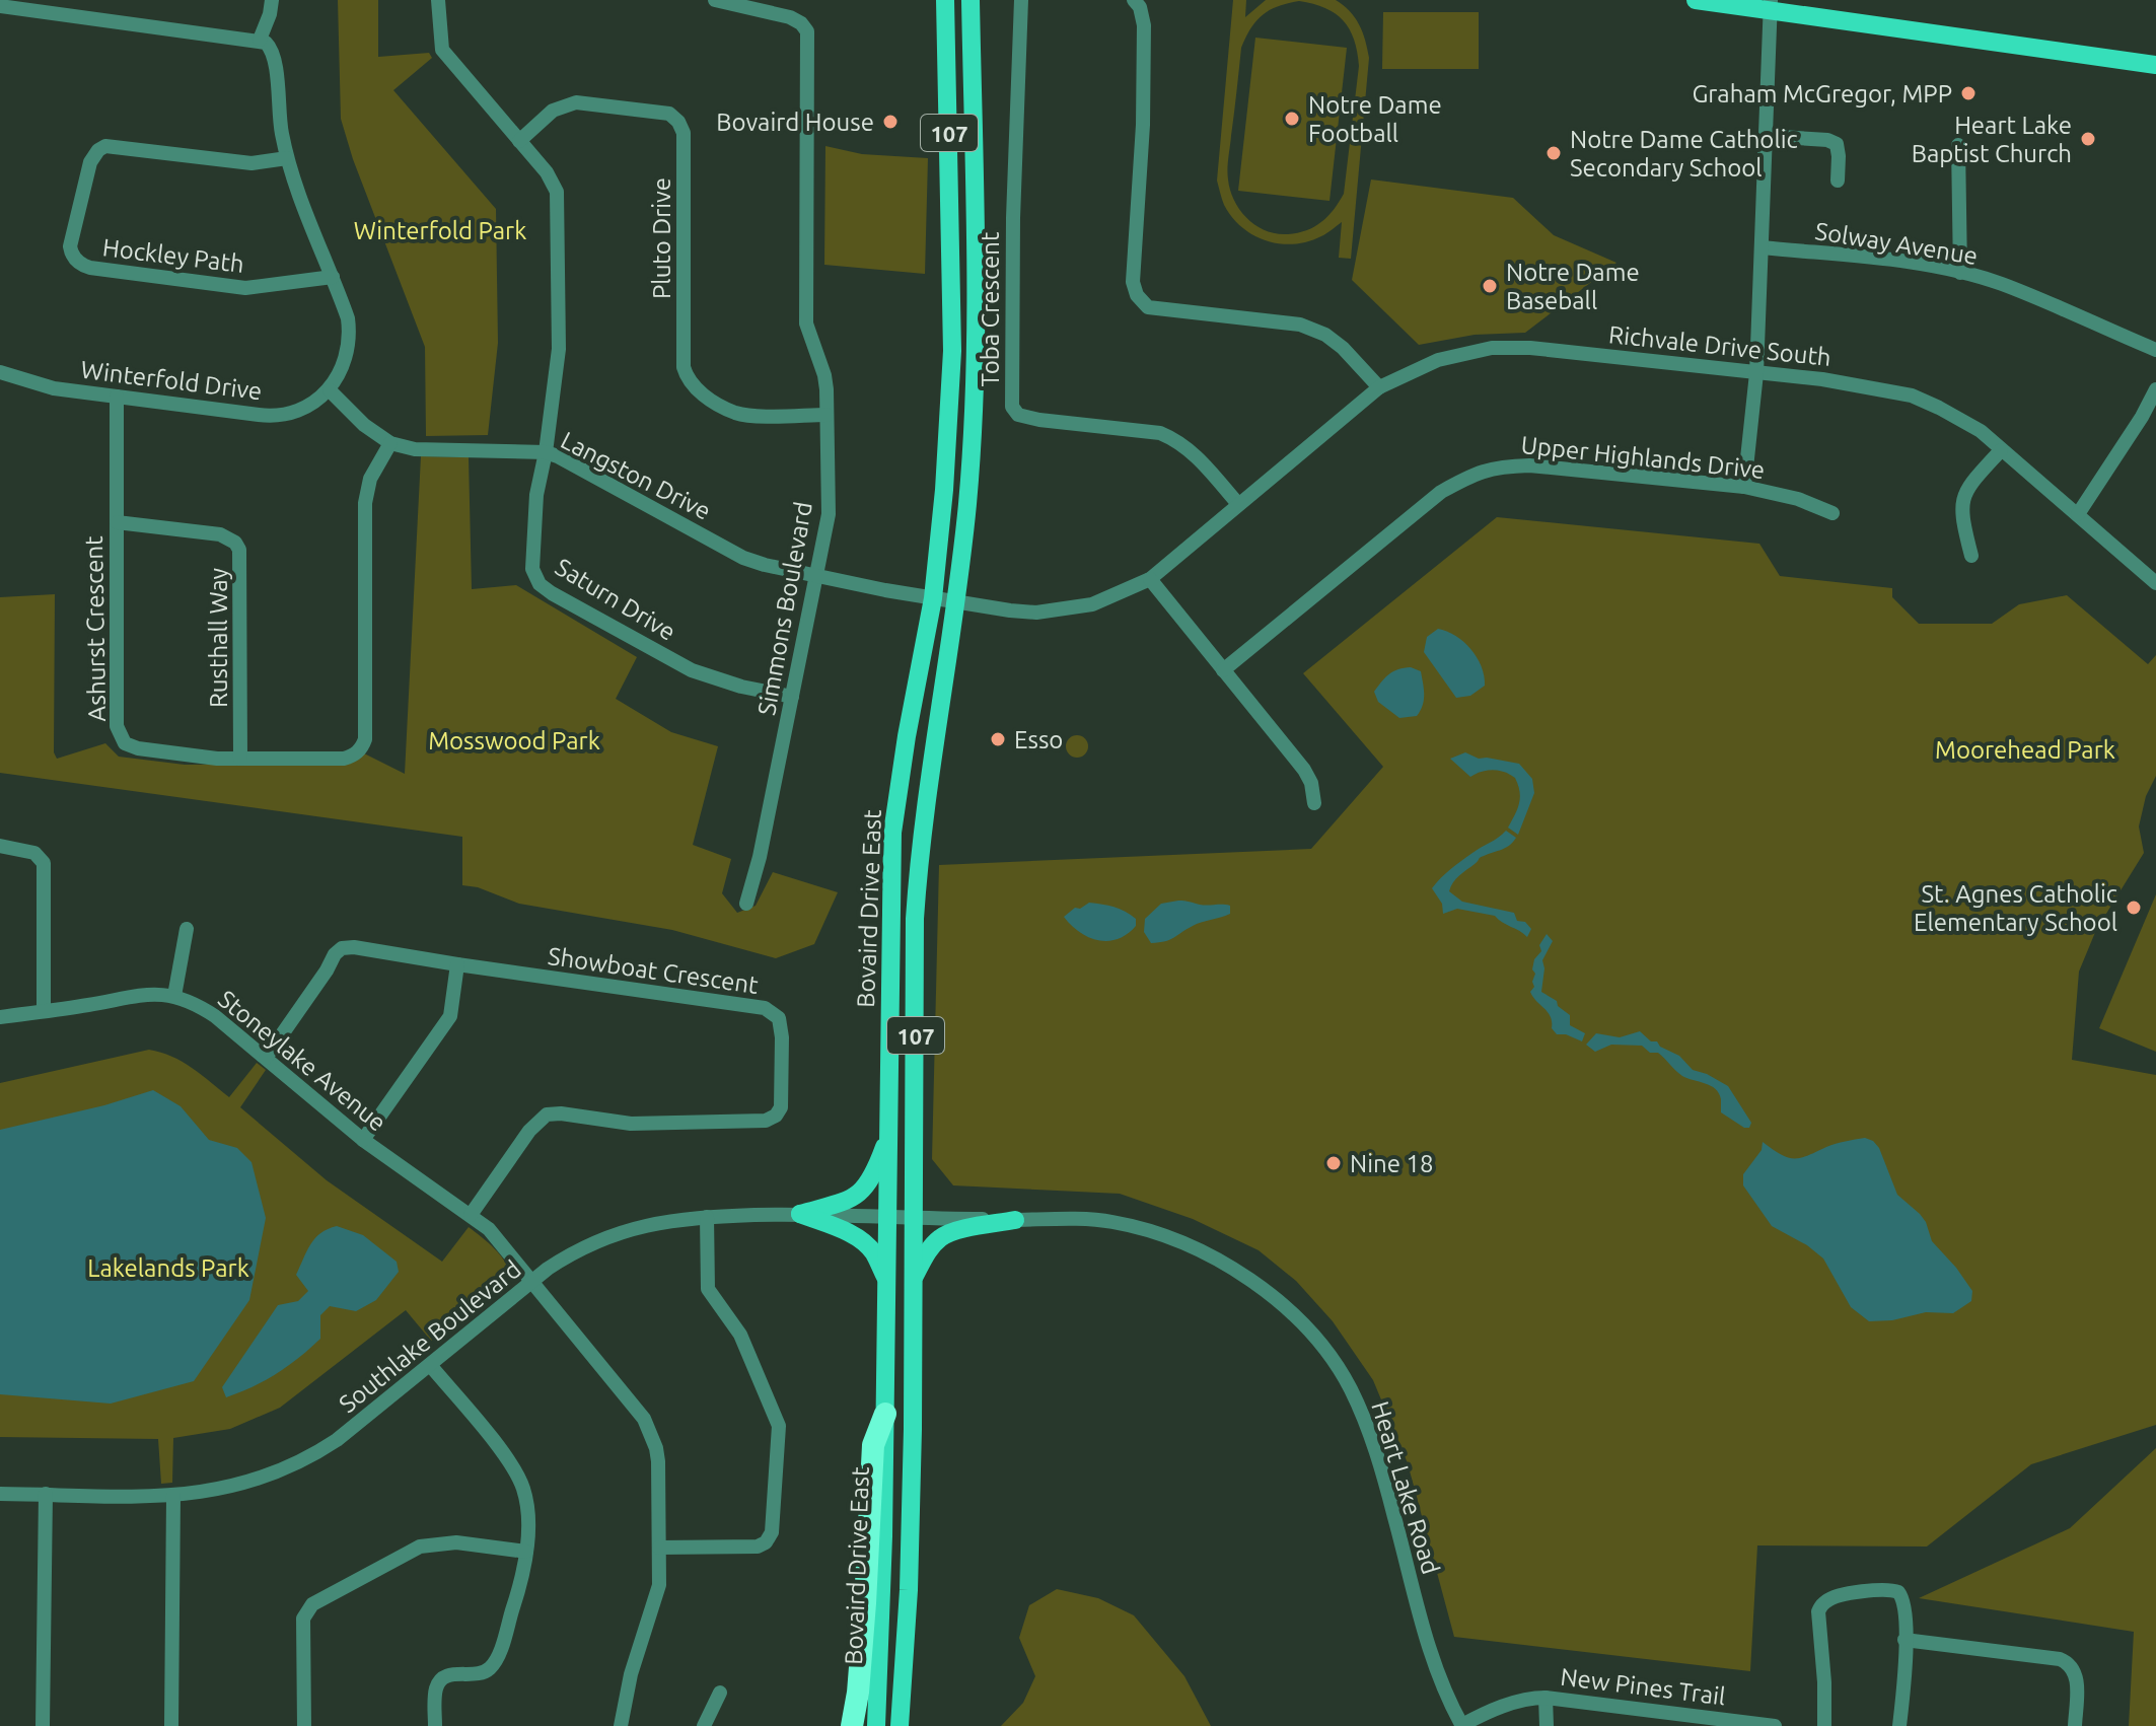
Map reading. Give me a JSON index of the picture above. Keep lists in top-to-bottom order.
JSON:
{
  "streets": {
    "main road": ["107", "Bovaird Drive East"],
    "street": [
      "Pluto Drive",
      "Solway Avenue",
      "Hockley Path",
      "Toba Crescent",
      "Richvale Drive South",
      "Winterfold Drive",
      "Upper Highlands Drive",
      "Langston Drive",
      "Saturn Drive",
      "Simmons Boulevard",
      "Ashurst Crescent",
      "Rusthall Way",
      "Showboat Crescent",
      "Stoneylake Avenue",
      "Southlake Boulevard",
      "Heart Lake Road",
      "New Pines Trail"
    ]
  },
  "crossings": [
    ["Pluto Drive", "Simmons Boulevard"],
    ["Toba Crescent", "Richvale Drive South"],
    ["Richvale Drive South", "Langston Drive"],
    ["Richvale Drive South", "Bovaird Drive East"],
    ["Winterfold Drive", "Langston Drive"],
    ["Winterfold Drive", "Ashurst Crescent"],
    ["Langston Drive", "Saturn Drive"],
    ["Langston Drive", "Simmons Boulevard"],
    ["Langston Drive", "Ashurst Crescent"],
    ["Langston Drive", "Bovaird Drive East"],
    ["Saturn Drive", "Simmons Boulevard"],
    ["Ashurst Crescent", "Rusthall Way"],
    ["Bovaird Drive East", "Southlake Boulevard"],
    ["Bovaird Drive East", "Heart Lake Road"],
    ["Showboat Crescent", "Stoneylake Avenue"],
    ["Stoneylake Avenue", "Southlake Boulevard"],
    ["Southlake Boulevard", "Heart Lake Road"],
    ["Heart Lake Road", "New Pines Trail"]
  ],
  "parks": [
    "Winterfold Park",
    "Mosswood Park",
    "Moorehead Park",
    "Lakelands Park"
  ],
  "places": [
    "Graham McGregor, MPP",
    "Notre Dame Football",
    "Bovaird House",
    "Heart Lake Baptist Church",
    "Notre Dame Catholic Secondary School",
    "Notre Dame Baseball",
    "Esso",
    "St. Agnes Catholic Elementary School",
    "Nine 18"
  ]
}
